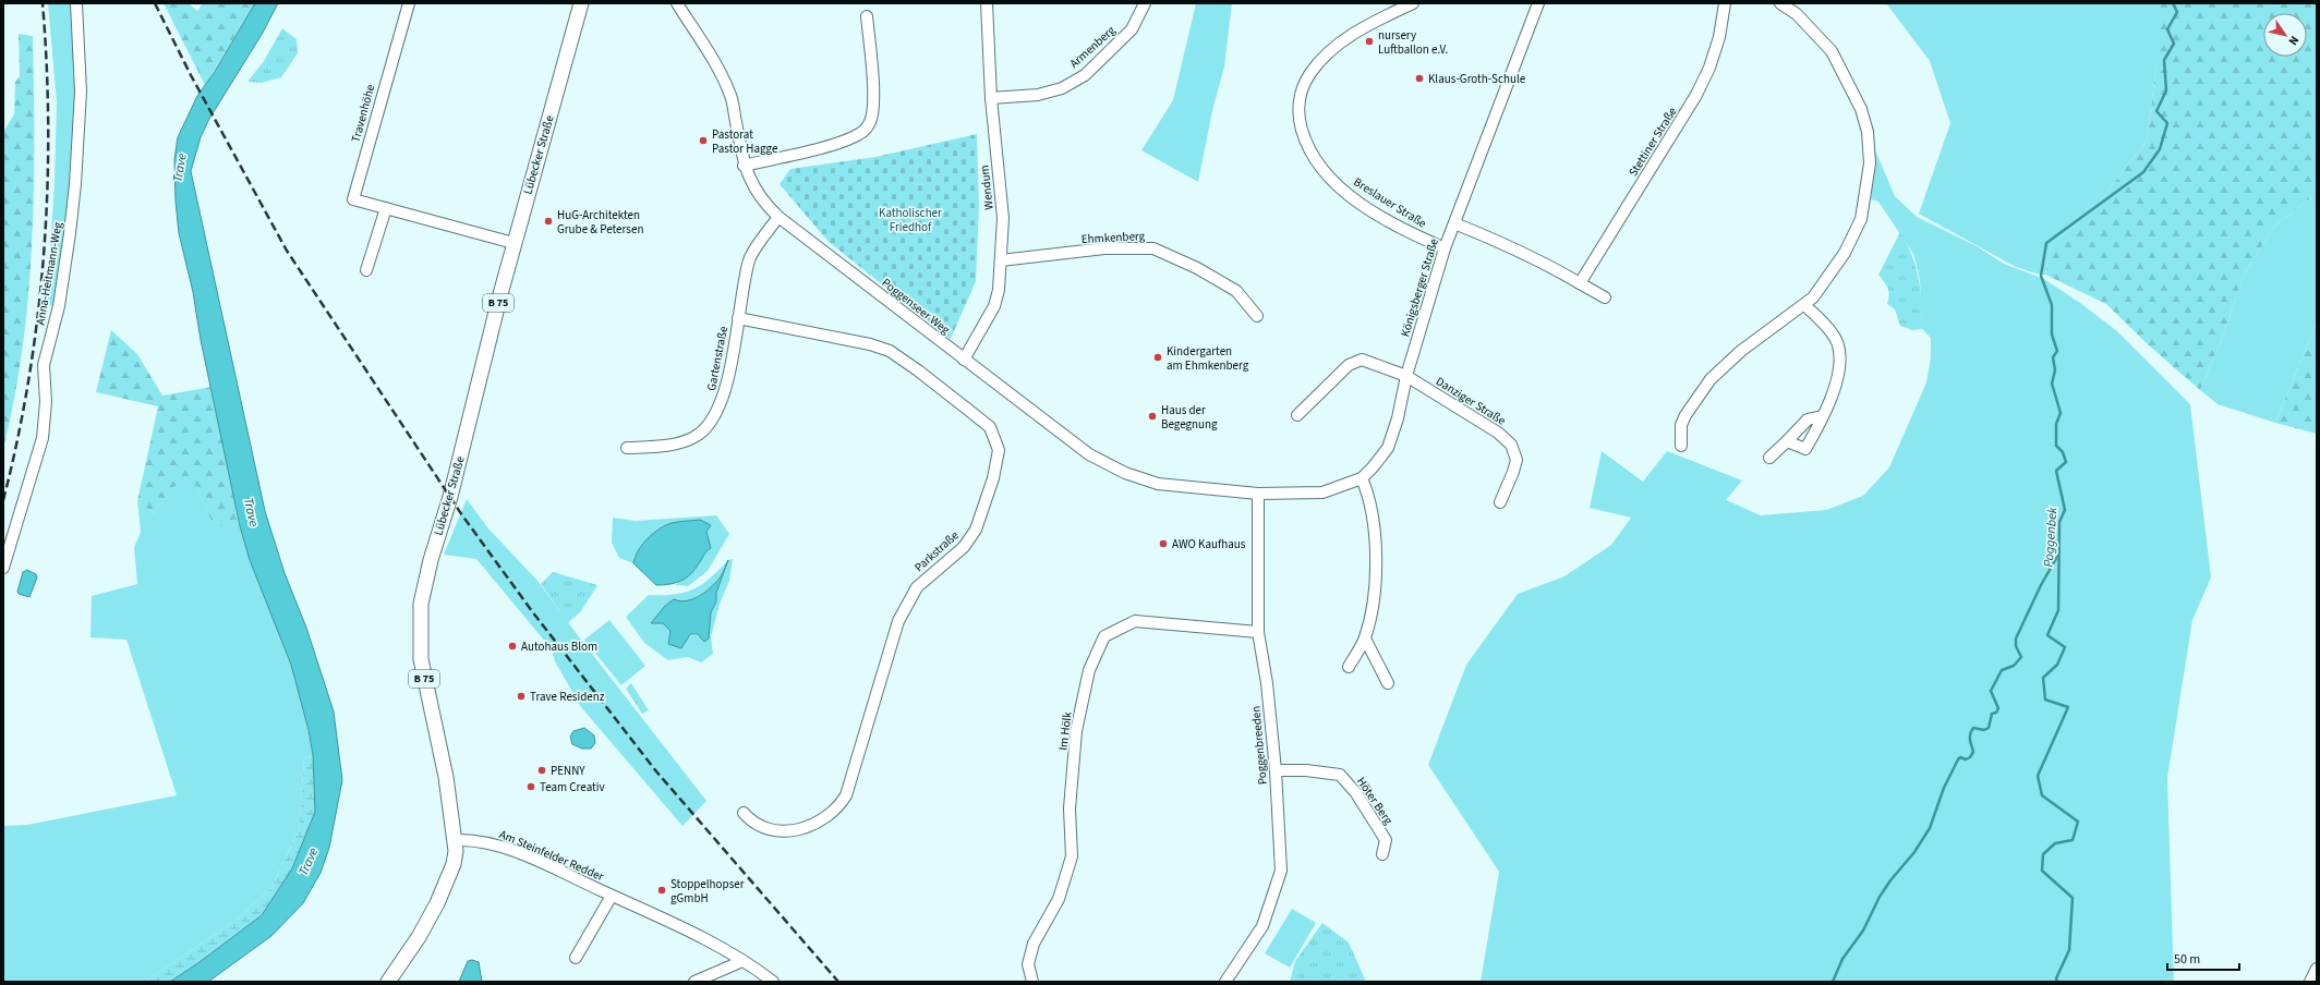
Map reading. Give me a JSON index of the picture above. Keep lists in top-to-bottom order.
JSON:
{
  "streets": {
    "main road": ["Lübecker Straße", "B 75"],
    "street": [
      "Armenberg",
      "Travenhöhe",
      "Stettiner Straße",
      "Wendum",
      "Breslauer Straße",
      "Ehmkenberg",
      "Anna-Heitmann-Weg",
      "Königsberger Straße",
      "Poggenseer Weg",
      "Gartenstraße",
      "Danziger Straße",
      "Parkstraße",
      "Im Hölk",
      "Poggenbreeden",
      "Höter Berg",
      "Am Steinfelder Redder"
    ]
  },
  "crossings": [
    ["Armenberg", "Wendum"],
    ["Travenhöhe", "Lübecker Straße"],
    ["Lübecker Straße", "Am Steinfelder Redder"],
    ["Wendum", "Ehmkenberg"],
    ["Wendum", "Poggenseer Weg"],
    ["Breslauer Straße", "Königsberger Straße"],
    ["Königsberger Straße", "Poggenseer Weg"],
    ["Königsberger Straße", "Danziger Straße"],
    ["Königsberger Straße", "Poggenbreeden"],
    ["Poggenseer Weg", "Gartenstraße"],
    ["Poggenseer Weg", "Poggenbreeden"],
    ["Gartenstraße", "Parkstraße"],
    ["Im Hölk", "Poggenbreeden"],
    ["Poggenbreeden", "Höter Berg"]
  ],
  "water": ["Trave", "Poggenbek"],
  "parks": ["Katholischer Friedhof"],
  "places": [
    "nursery Luftballon e.V.",
    "Klaus-Groth-Schule",
    "Pastorat Pastor Hagge",
    "HuG-Architekten Grube & Petersen",
    "Kindergarten am Ehmkenberg",
    "Haus der Begegnung",
    "AWO Kaufhaus",
    "Autohaus Blom",
    "Trave Residenz",
    "PENNY",
    "Team Creativ",
    "Stoppelhopser gGmbH"
  ],
  "scale_bar": "50 m",
  "north": "bottom right"
}
